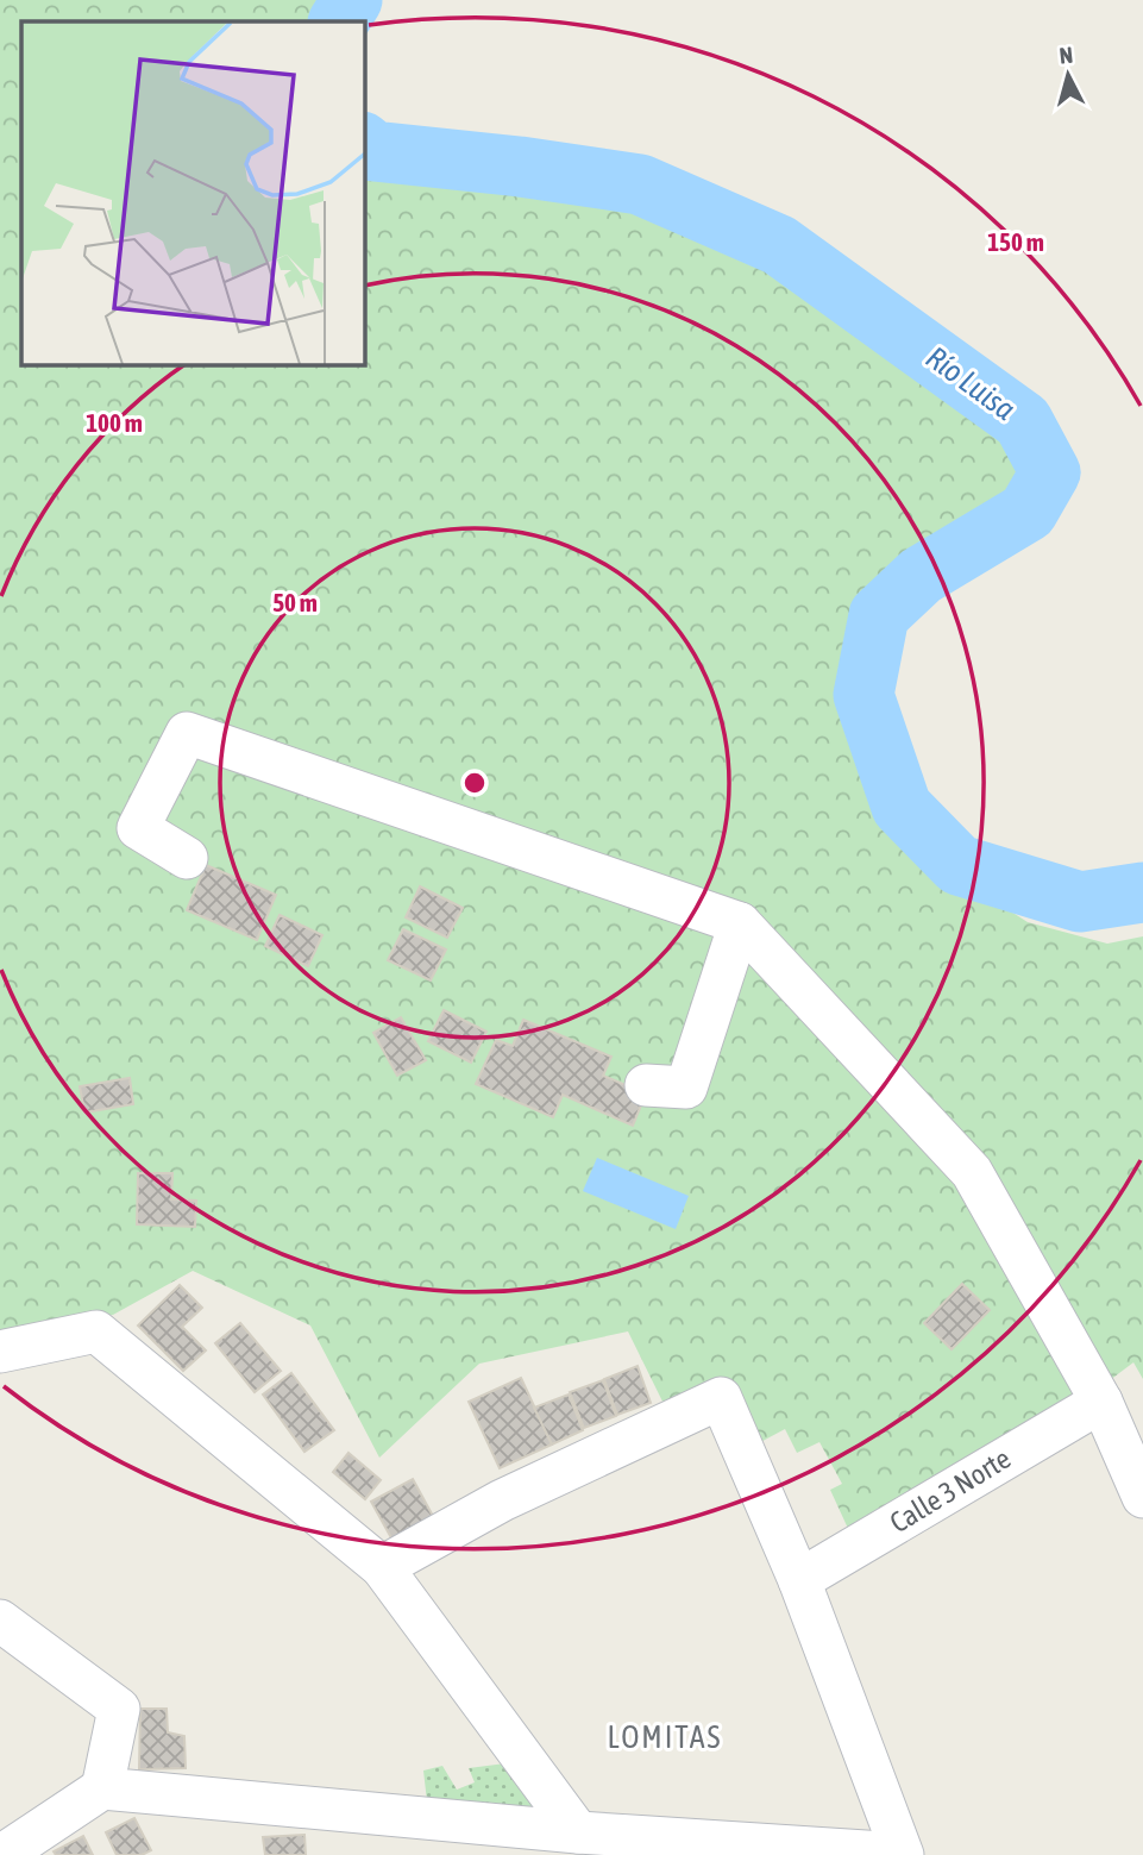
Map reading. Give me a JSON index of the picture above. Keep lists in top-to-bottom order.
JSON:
{
  "streets": {
    "street": ["Calle 3 Norte"]
  },
  "districts": ["LOMITAS"],
  "water": ["Río Luisa"],
  "north": "top",
  "rings": ["150 m", "100 m", "50 m"]
}
